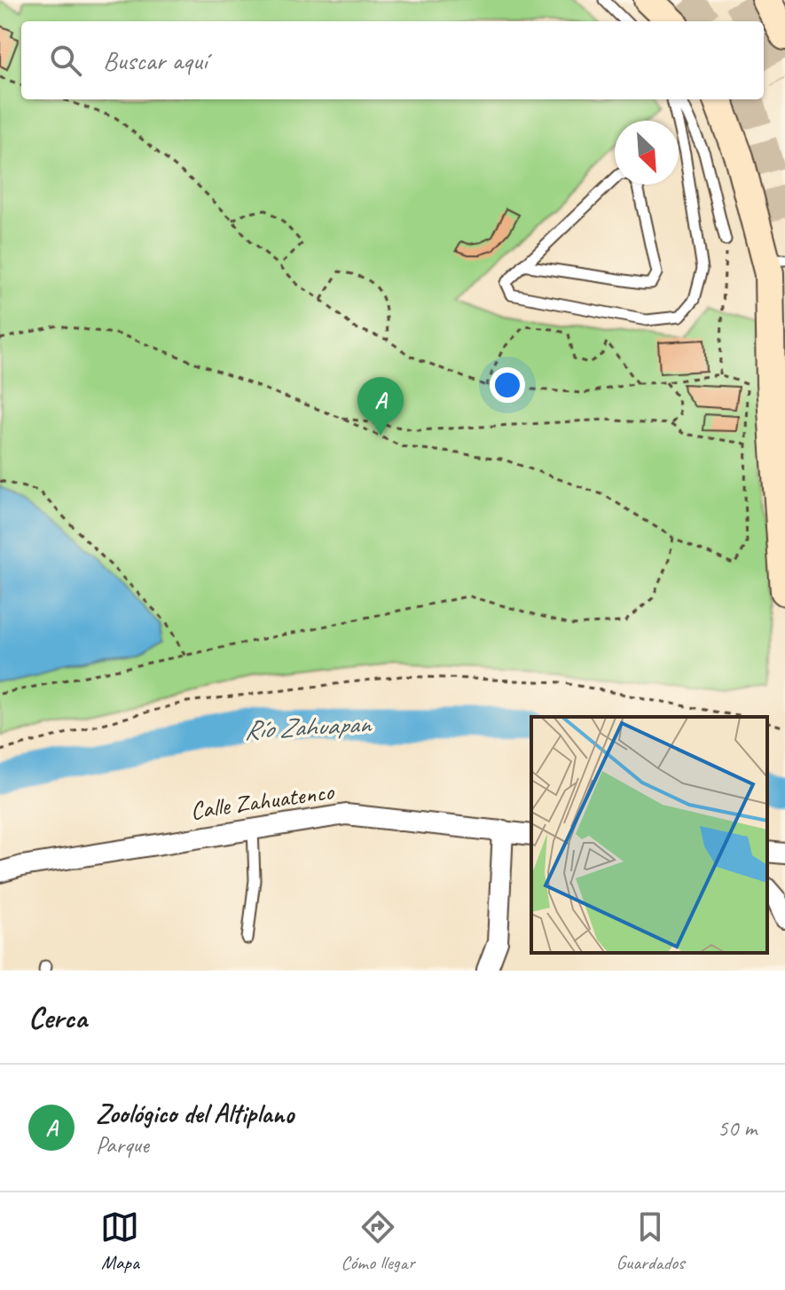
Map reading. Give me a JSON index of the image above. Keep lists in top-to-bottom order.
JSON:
{
  "streets": {
    "street": ["Calle Zahuatenco"]
  },
  "water": ["Río Zahuapan"],
  "north": "bottom right",
  "page": {
    "search": "Buscar aquí",
    "pins": "A",
    "heading": "Cerca",
    "list": [
      {
        "mark": "A",
        "name": "Zoológico del Altiplano",
        "note": "Parque",
        "value": "50 m"
      }
    ],
    "nav": ["Mapa", "Cómo llegar", "Guardados"]
  }
}
